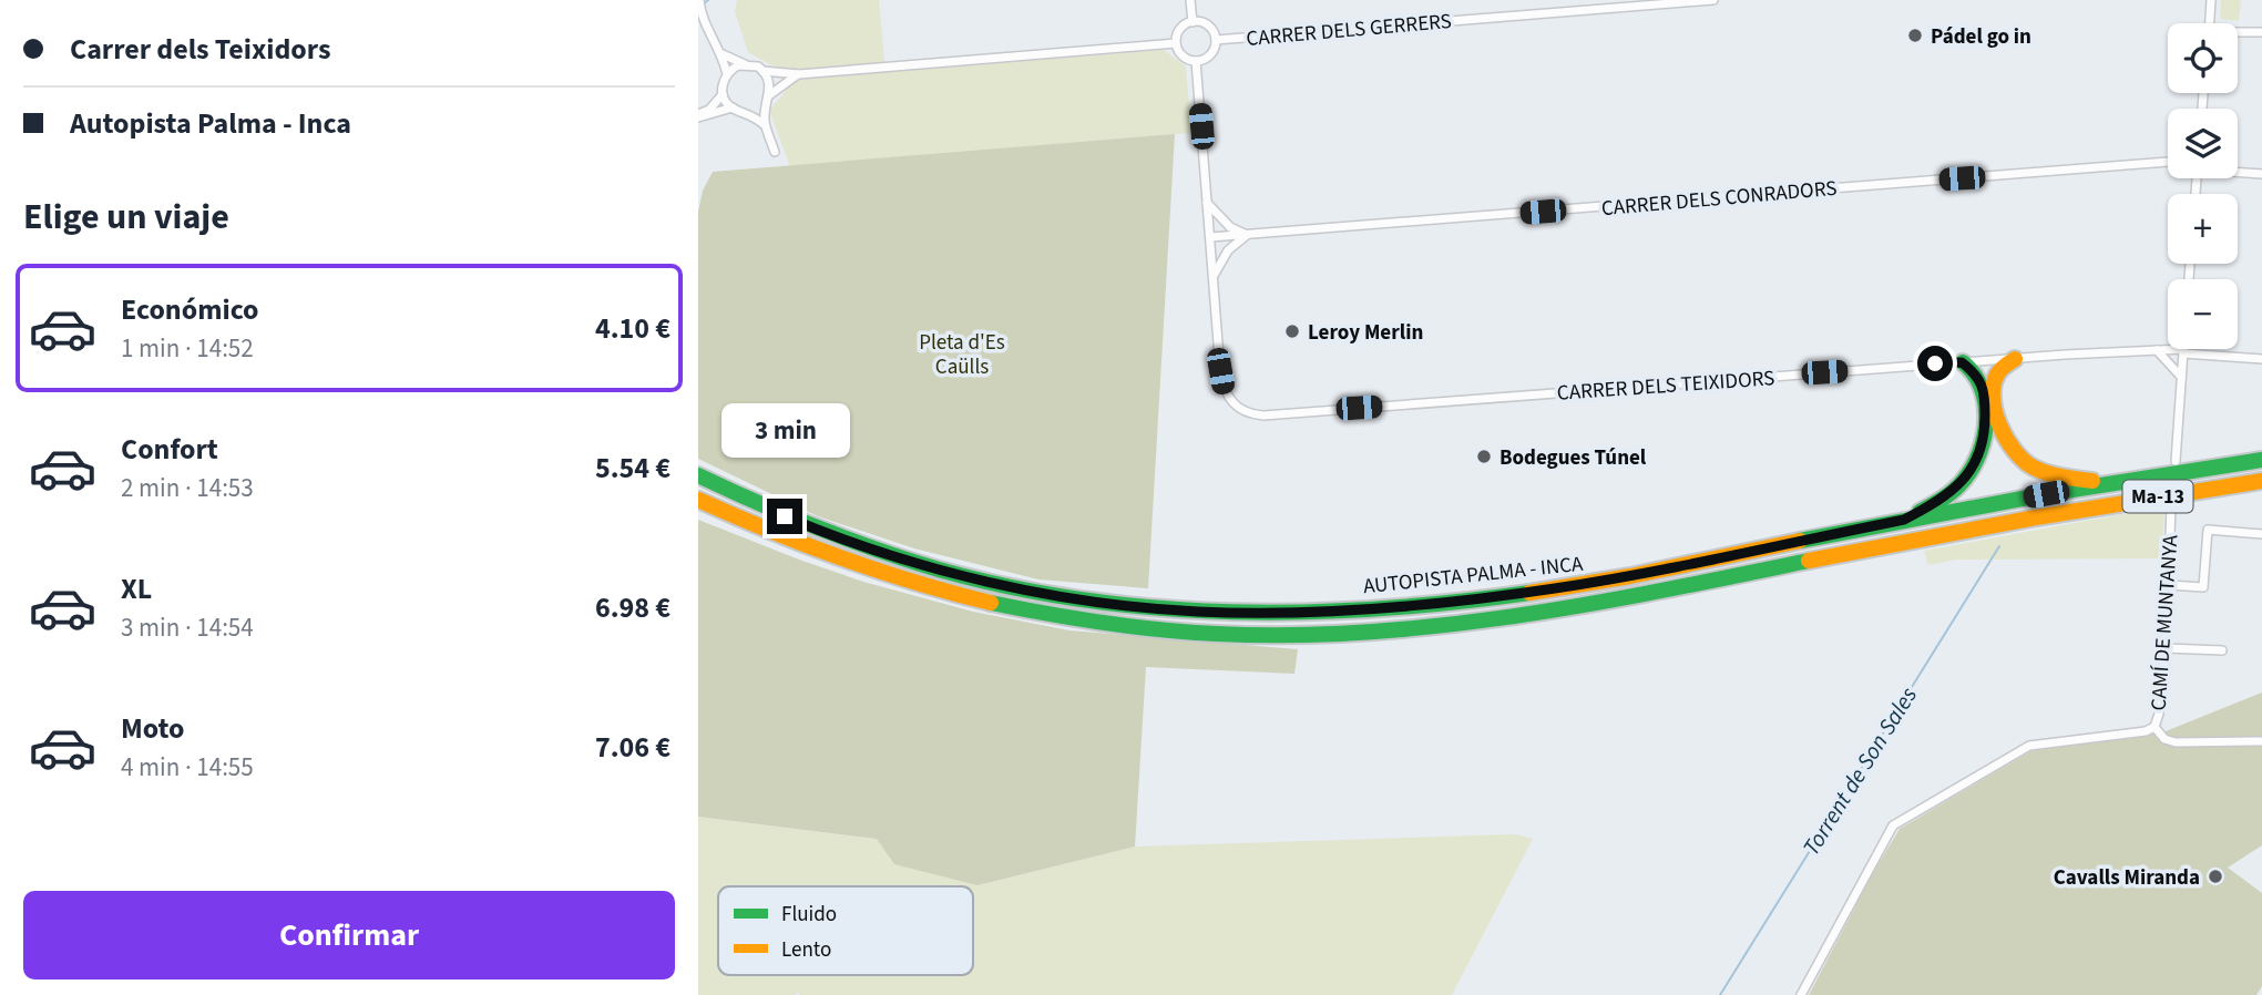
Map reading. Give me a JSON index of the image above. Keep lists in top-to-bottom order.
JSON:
{
  "streets": {
    "highway": ["Ma-13", "AUTOPISTA PALMA - INCA"],
    "street": [
      "CARRER DELS GERRERS",
      "CARRER DELS CONRADORS",
      "CARRER DELS TEIXIDORS",
      "CAMÍ DE MUNTANYA"
    ]
  },
  "water": ["Torrent de Son Sales"],
  "parks": ["Pleta d'Es Caülls"],
  "places": [
    "Pádel go in",
    "Leroy Merlin",
    "Bodegues Túnel",
    "Cavalls Miranda"
  ],
  "legend": ["Fluido", "Lento"],
  "page": {
    "banner": ["Carrer dels Teixidors", "Autopista Palma - Inca"],
    "map_buttons": ["+", "−"],
    "heading": "Elige un viaje",
    "list": [
      {
        "name": "Económico",
        "note": "1 min · 14:52",
        "value": "4.10 €"
      },
      {
        "name": "Confort",
        "note": "2 min · 14:53",
        "value": "5.54 €"
      },
      {
        "name": "XL",
        "note": "3 min · 14:54",
        "value": "6.98 €"
      },
      {
        "name": "Moto",
        "note": "4 min · 14:55",
        "value": "7.06 €"
      }
    ],
    "bubble": "3 min",
    "buttons": "Confirmar"
  }
}
